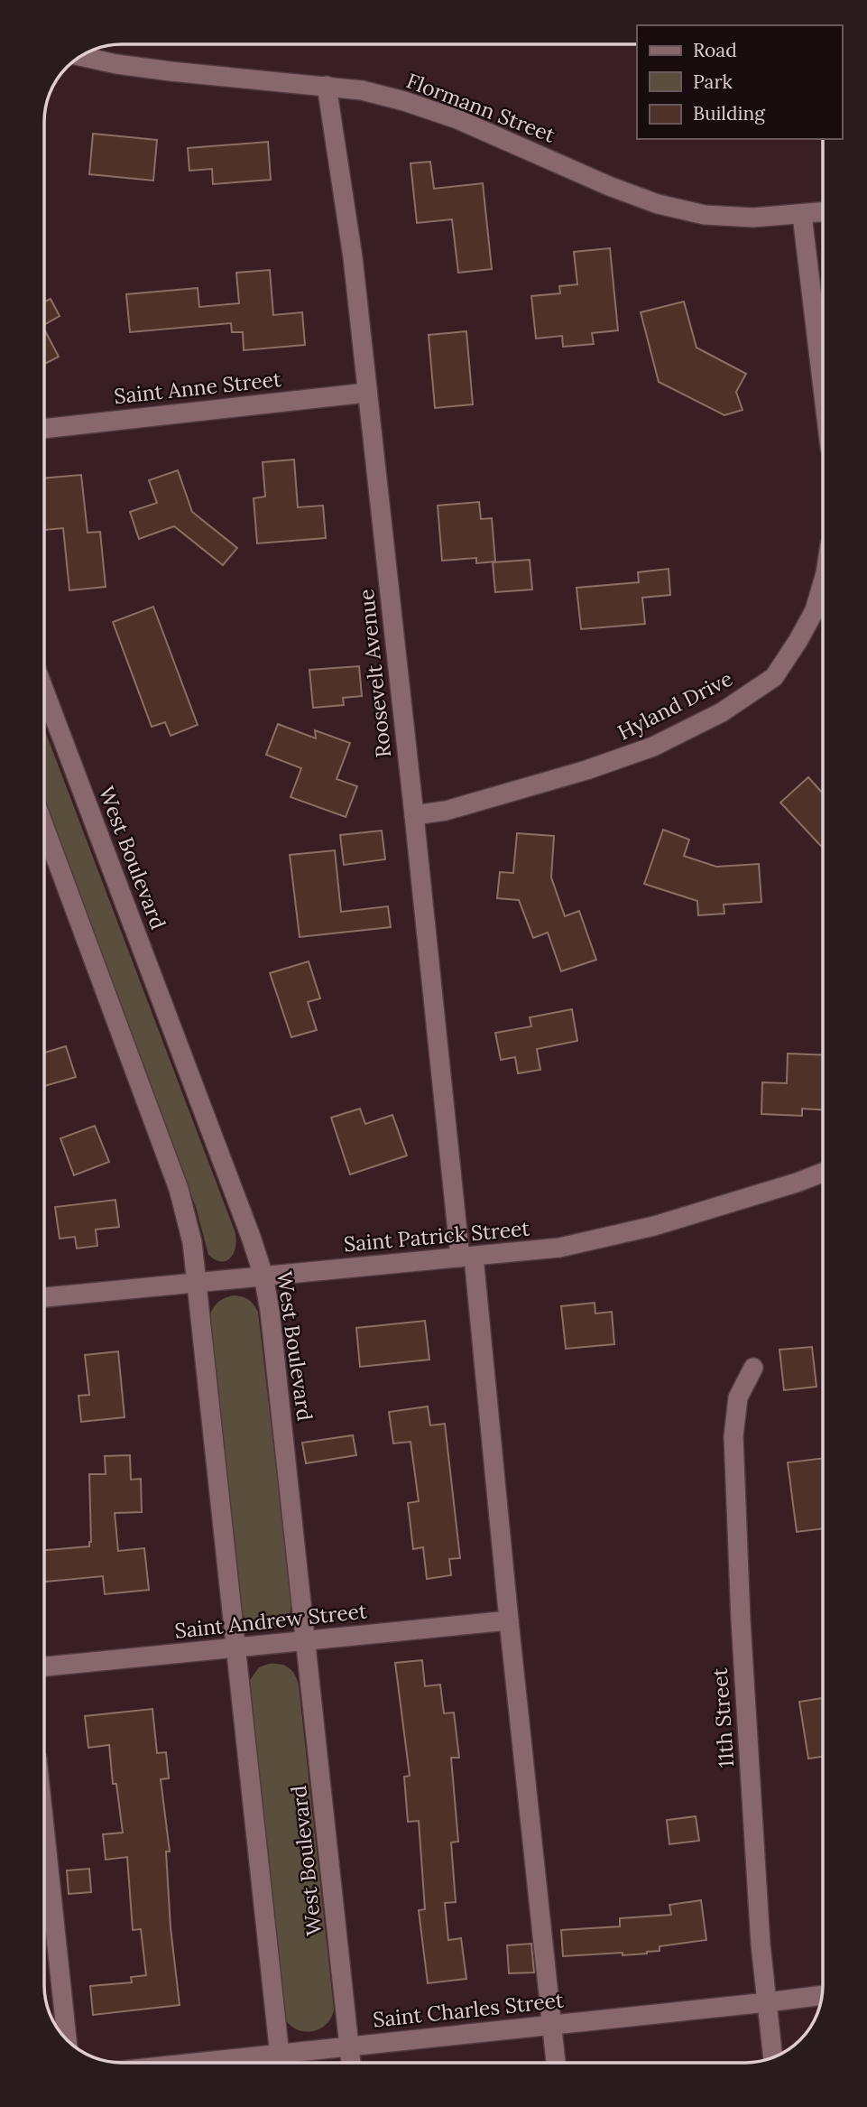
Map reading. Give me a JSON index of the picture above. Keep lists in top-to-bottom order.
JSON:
{
  "streets": {
    "street": [
      "Flormann Street",
      "Saint Anne Street",
      "Roosevelt Avenue",
      "Hyland Drive",
      "West Boulevard",
      "Saint Patrick Street",
      "Saint Andrew Street",
      "11th Street",
      "Saint Charles Street"
    ]
  },
  "crossings": [
    ["Flormann Street", "Roosevelt Avenue"],
    ["Saint Anne Street", "Roosevelt Avenue"],
    ["Roosevelt Avenue", "Hyland Drive"],
    ["Roosevelt Avenue", "Saint Patrick Street"],
    ["Roosevelt Avenue", "Saint Andrew Street"],
    ["Roosevelt Avenue", "Saint Charles Street"],
    ["West Boulevard", "Saint Patrick Street"],
    ["West Boulevard", "Saint Andrew Street"],
    ["West Boulevard", "Saint Charles Street"],
    ["11th Street", "Saint Charles Street"]
  ],
  "legend": ["Road", "Park", "Building"]
}
